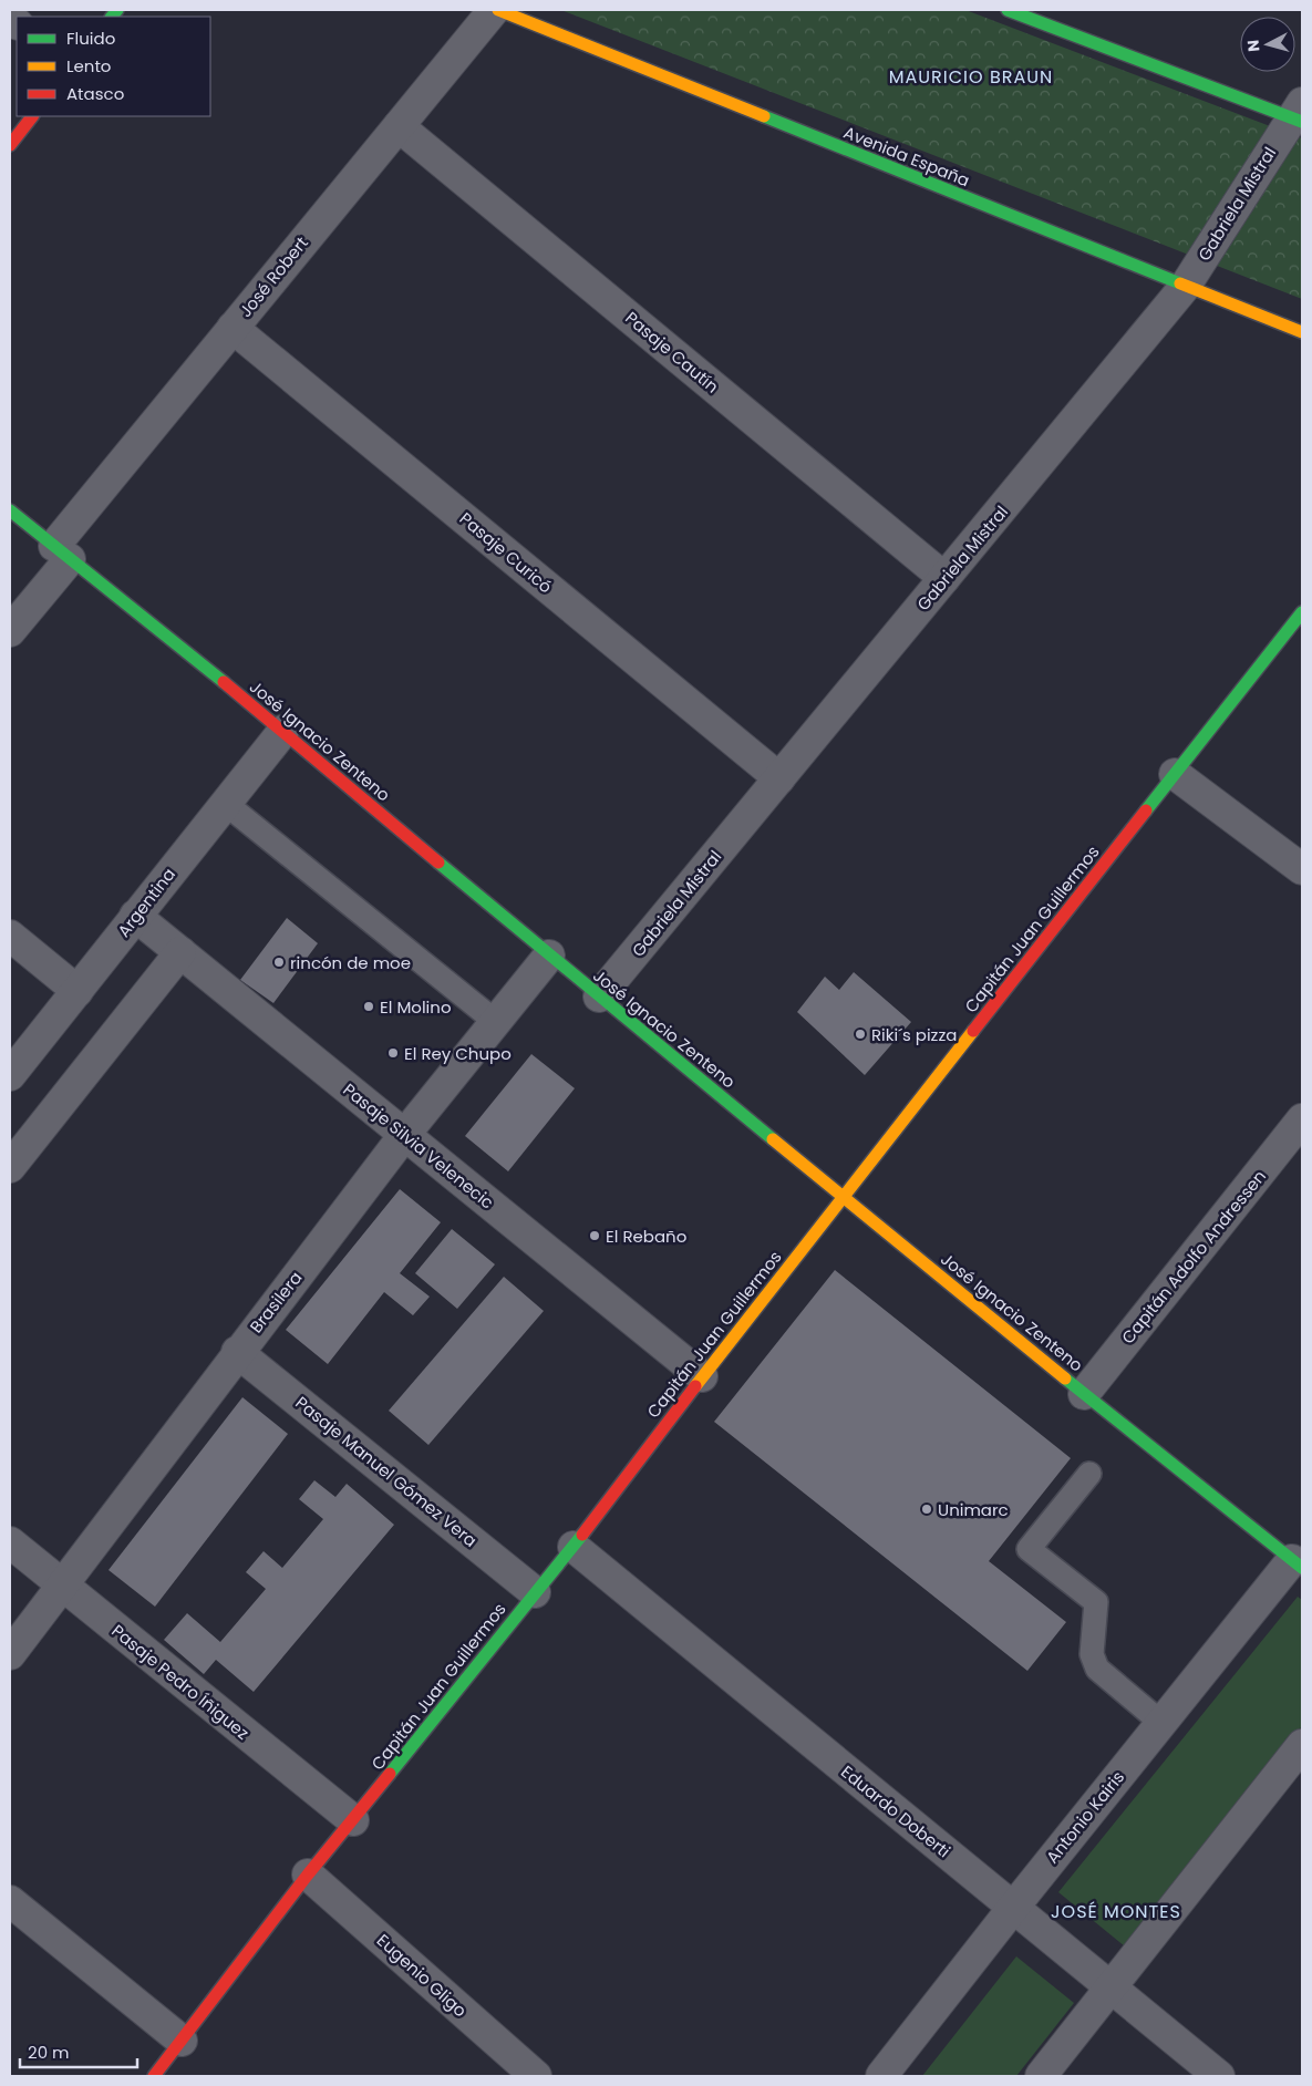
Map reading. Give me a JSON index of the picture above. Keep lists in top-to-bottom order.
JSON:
{
  "streets": {
    "street": [
      "Avenida España",
      "Gabriela Mistral",
      "José Robert",
      "Pasaje Cautín",
      "Pasaje Curicó",
      "José Ignacio Zenteno",
      "Argentina",
      "Capitán Juan Guillermos",
      "Pasaje Silvia Velenecic",
      "Capitán Adolfo Andressen",
      "Brasilera",
      "Pasaje Manuel Gómez Vera",
      "Pasaje Pedro Íñiguez",
      "Eduardo Doberti",
      "Antonio Kairis",
      "Eugenio Gligo"
    ]
  },
  "crossings": [
    ["Avenida España", "Gabriela Mistral"],
    ["Gabriela Mistral", "Pasaje Cautín"],
    ["Gabriela Mistral", "Pasaje Curicó"],
    ["Gabriela Mistral", "José Ignacio Zenteno"],
    ["José Robert", "Pasaje Cautín"],
    ["José Robert", "Pasaje Curicó"],
    ["José Robert", "José Ignacio Zenteno"],
    ["José Ignacio Zenteno", "Argentina"],
    ["José Ignacio Zenteno", "Capitán Juan Guillermos"],
    ["José Ignacio Zenteno", "Capitán Adolfo Andressen"],
    ["José Ignacio Zenteno", "Brasilera"],
    ["José Ignacio Zenteno", "Antonio Kairis"],
    ["Argentina", "Pasaje Silvia Velenecic"],
    ["Capitán Juan Guillermos", "Pasaje Silvia Velenecic"],
    ["Capitán Juan Guillermos", "Pasaje Manuel Gómez Vera"],
    ["Capitán Juan Guillermos", "Pasaje Pedro Íñiguez"],
    ["Capitán Juan Guillermos", "Eduardo Doberti"],
    ["Capitán Juan Guillermos", "Eugenio Gligo"],
    ["Pasaje Silvia Velenecic", "Brasilera"],
    ["Brasilera", "Pasaje Manuel Gómez Vera"],
    ["Brasilera", "Pasaje Pedro Íñiguez"],
    ["Eduardo Doberti", "Antonio Kairis"]
  ],
  "districts": ["MAURICIO BRAUN", "JOSÉ MONTES"],
  "places": [
    "rincón de moe",
    "El Molino",
    "Riki´s pizza",
    "El Rey Chupo",
    "El Rebaño",
    "Unimarc"
  ],
  "legend": ["Fluido", "Lento", "Atasco"],
  "scale_bar": "20 m",
  "north": "left"
}
